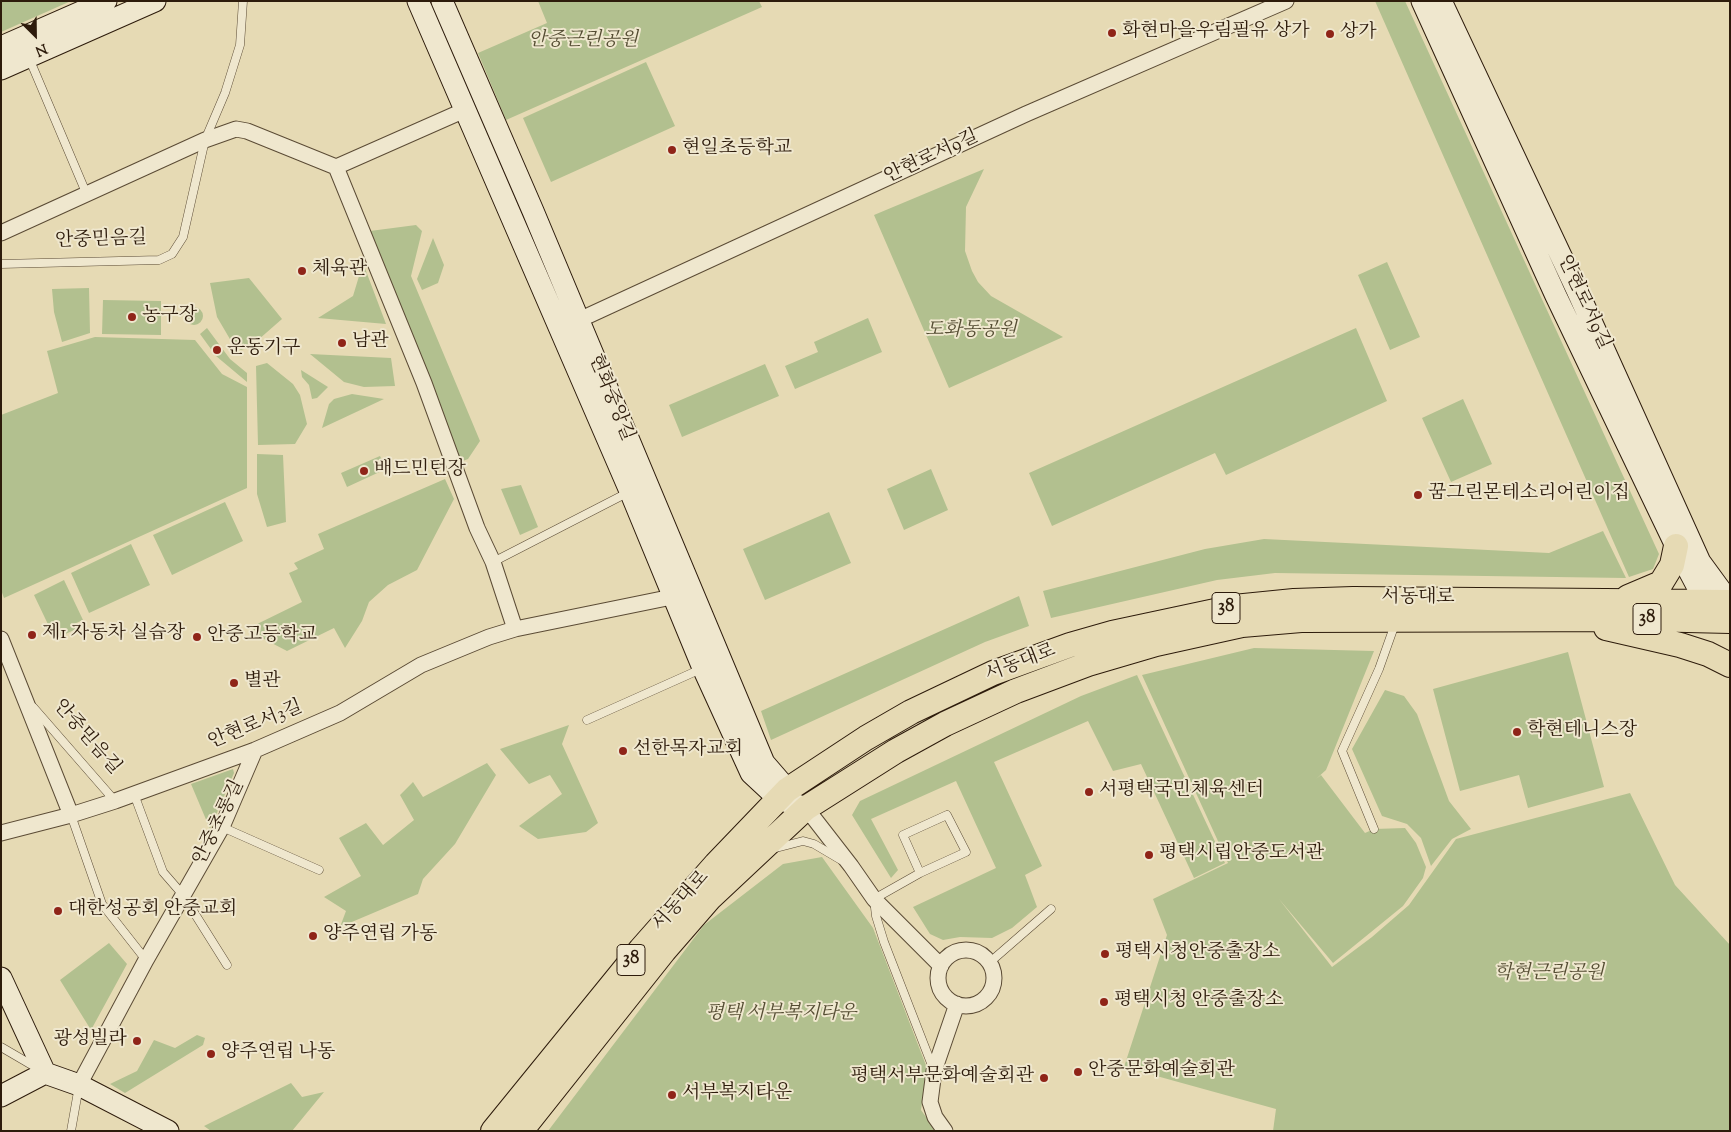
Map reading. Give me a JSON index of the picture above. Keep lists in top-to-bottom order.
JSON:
{
  "streets": {
    "main road": ["서동대로", "38"],
    "street": [
      "안현로서9길",
      "안중믿음길",
      "현화중앙길",
      "안현로서3길",
      "안중초롱길"
    ]
  },
  "crossings": [
    ["안현로서9길", "현화중앙길"],
    ["안현로서9길", "서동대로"],
    ["안중믿음길", "안현로서3길"],
    ["현화중앙길", "서동대로"],
    ["안현로서3길", "안중초롱길"]
  ],
  "parks": [
    "안중근린공원",
    "도화동공원",
    "학현근린공원",
    "평택 서부복지타운"
  ],
  "places": [
    "화현마을우림필유 상가",
    "상가",
    "현일초등학교",
    "체육관",
    "농구장",
    "남관",
    "운동기구",
    "배드민턴장",
    "꿈그린몬테소리어린이집",
    "제1 자동차 실습장",
    "안중고등학교",
    "별관",
    "학현테니스장",
    "선한목자교회",
    "서평택국민체육센터",
    "평택시립안중도서관",
    "대한성공회 안중교회",
    "양주연립 가동",
    "평택시청안중출장소",
    "평택시청 안중출장소",
    "광성빌라",
    "양주연립 나동",
    "안중문화예술회관",
    "평택서부문화예술회관",
    "서부복지타운"
  ],
  "north": "bottom right"
}
